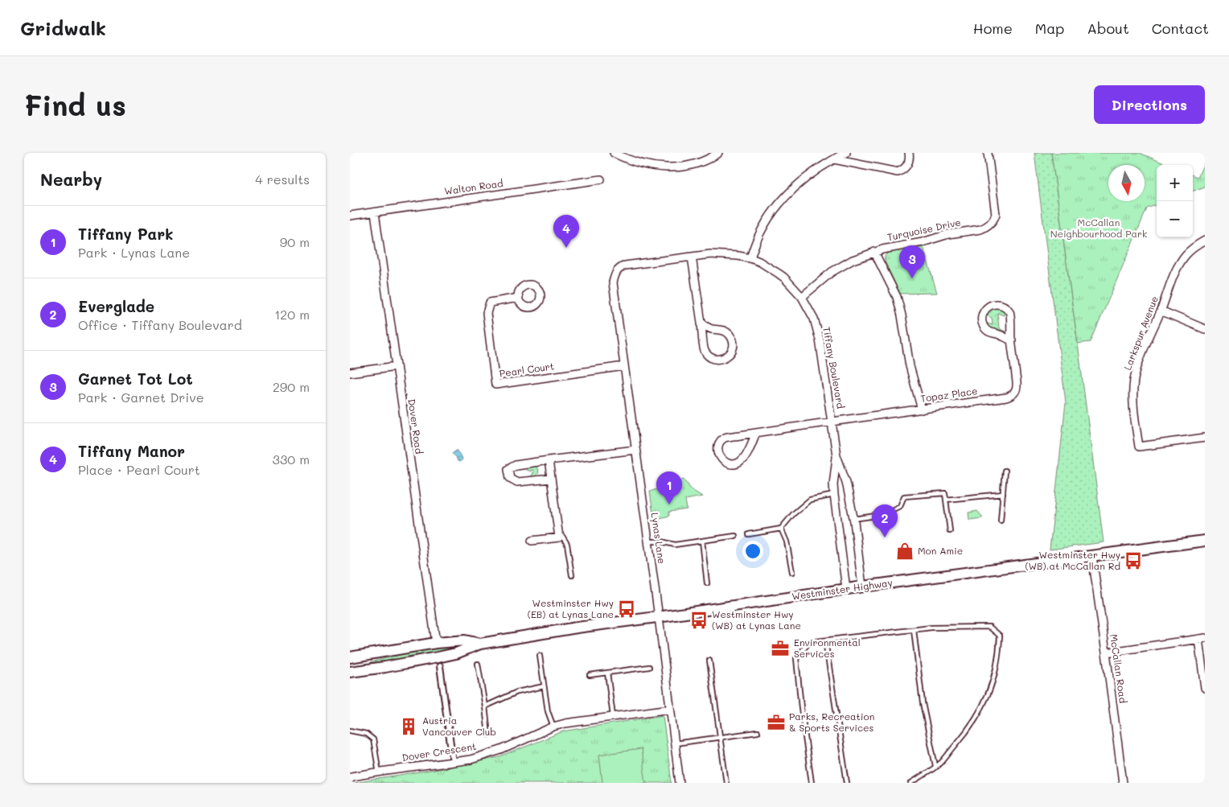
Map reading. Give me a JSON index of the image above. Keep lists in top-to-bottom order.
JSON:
{
  "streets": {
    "main road": ["Westminster Highway"],
    "street": [
      "Walton Road",
      "Turquoise Drive",
      "Larkspur Avenue",
      "Tiffany Boulevard",
      "Pearl Court",
      "Topaz Place",
      "Dover Road",
      "Lynas Lane",
      "McCallan Road",
      "Dover Crescent"
    ]
  },
  "crossings": [
    ["Walton Road", "Dover Road"],
    ["Turquoise Drive", "Tiffany Boulevard"],
    ["Tiffany Boulevard", "Topaz Place"],
    ["Tiffany Boulevard", "Lynas Lane"],
    ["Tiffany Boulevard", "Westminster Highway"],
    ["Pearl Court", "Lynas Lane"],
    ["Dover Road", "Westminster Highway"],
    ["Lynas Lane", "Westminster Highway"],
    ["Lynas Lane", "Dover Crescent"],
    ["Westminster Highway", "McCallan Road"]
  ],
  "parks": ["McCallan Neighbourhood Park"],
  "places": {
    "shop": ["Mon Amie"],
    "bus stop": ["Westminster Hwy (WB) at McCallan Rd", "Westminster Hwy (EB) at Lynas Lane", "Westminster Hwy (WB) at Lynas Lane"],
    "office": ["Environmental Services", "Parks, Recreation & Sports Services"],
    "building": ["Austria Vancouver Club"]
  },
  "north": "bottom",
  "page": {
    "header": "Gridwalk",
    "nav": [
      "Home",
      "Map",
      "About",
      "Contact"
    ],
    "buttons": "Directions",
    "title": "Find us",
    "heading": ["Nearby", "4 results"],
    "map_buttons": ["+", "−"],
    "list": [
      {
        "mark": "1",
        "name": "Tiffany Park",
        "note": "Park · Lynas Lane",
        "value": "90 m"
      },
      {
        "mark": "2",
        "name": "Everglade",
        "note": "Office · Tiffany Boulevard",
        "value": "120 m"
      },
      {
        "mark": "3",
        "name": "Garnet Tot Lot",
        "note": "Park · Garnet Drive",
        "value": "290 m"
      },
      {
        "mark": "4",
        "name": "Tiffany Manor",
        "note": "Place · Pearl Court",
        "value": "330 m"
      }
    ],
    "pins": [
      "4",
      "3",
      "1",
      "2"
    ]
  }
}
